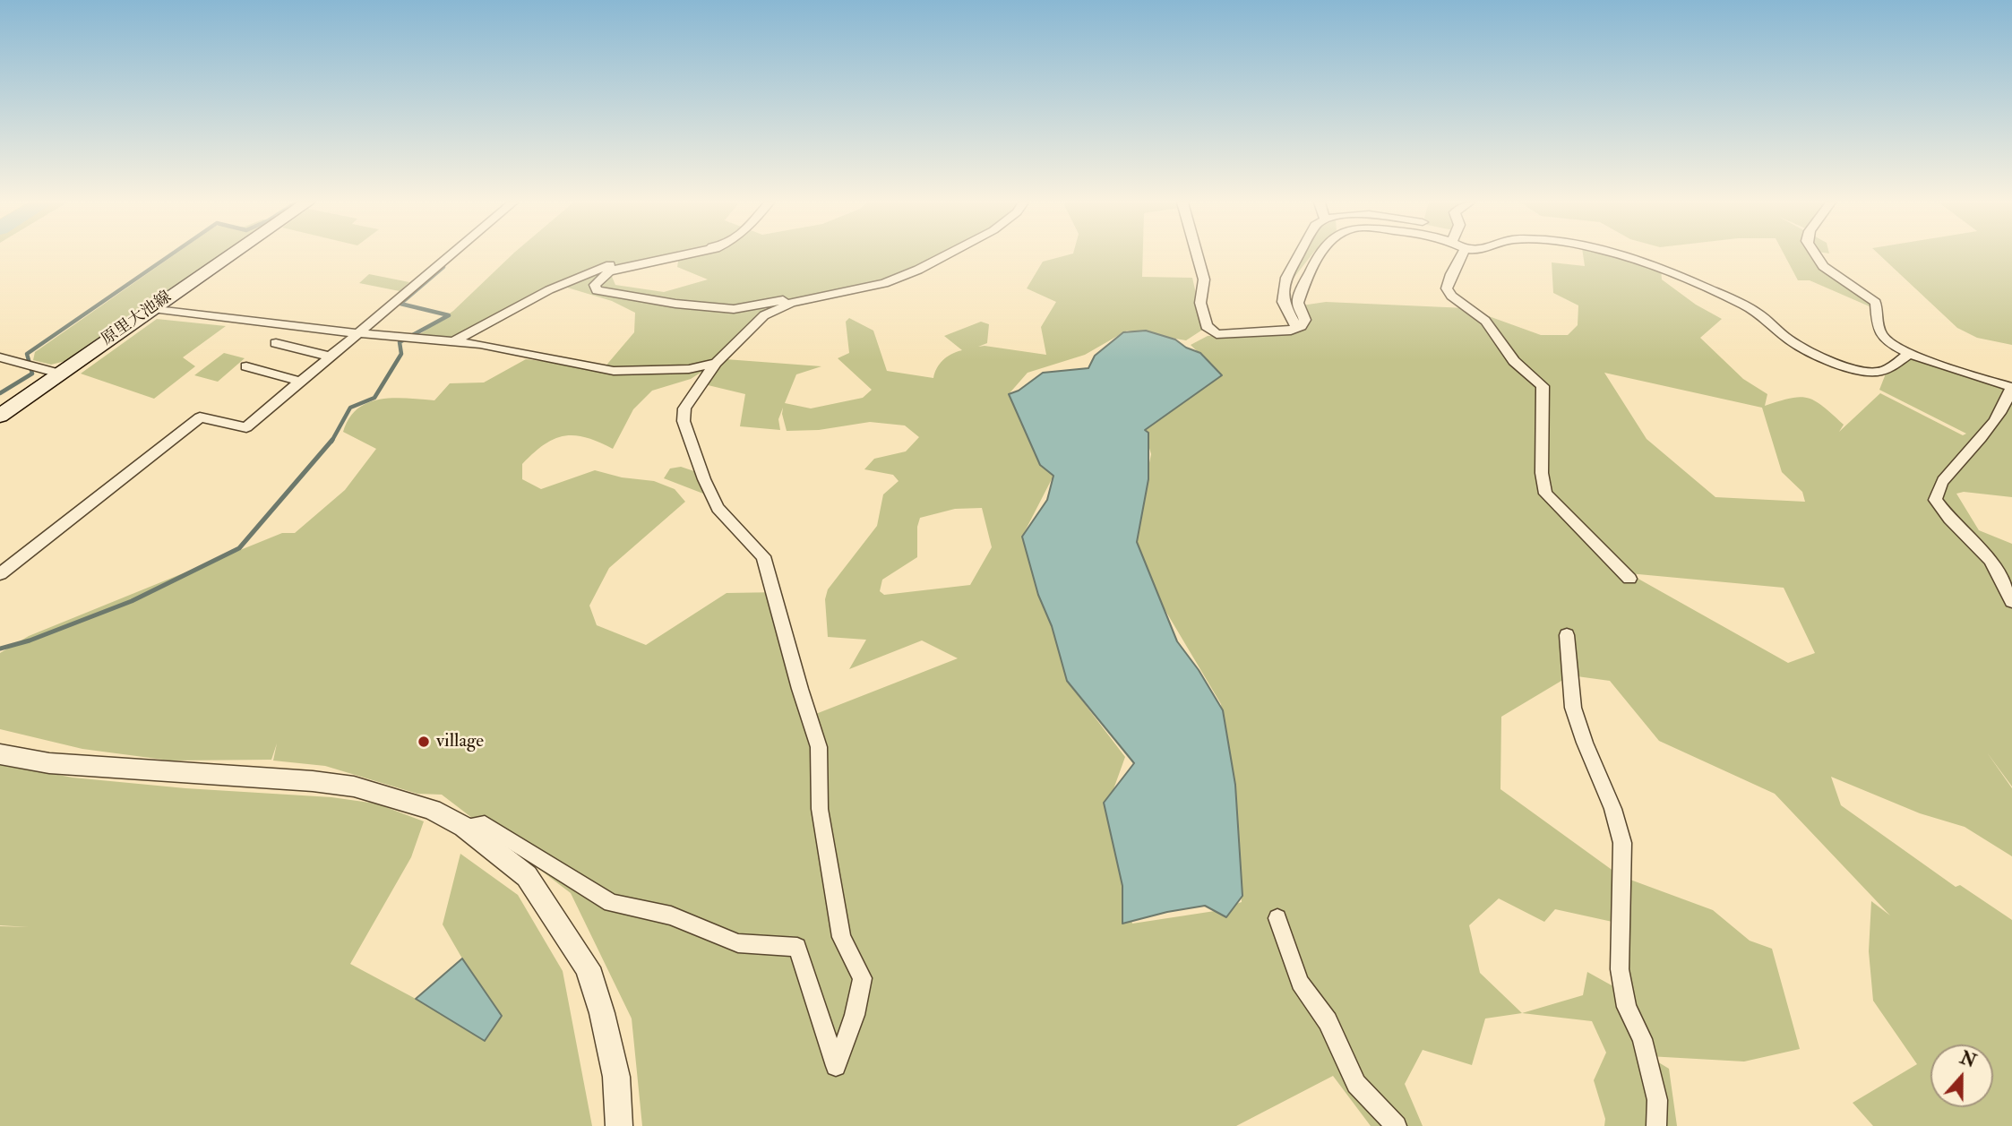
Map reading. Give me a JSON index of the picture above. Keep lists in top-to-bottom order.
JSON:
{
  "streets": {
    "main road": ["原里大池線"]
  },
  "places": ["village"],
  "north": "top"
}
